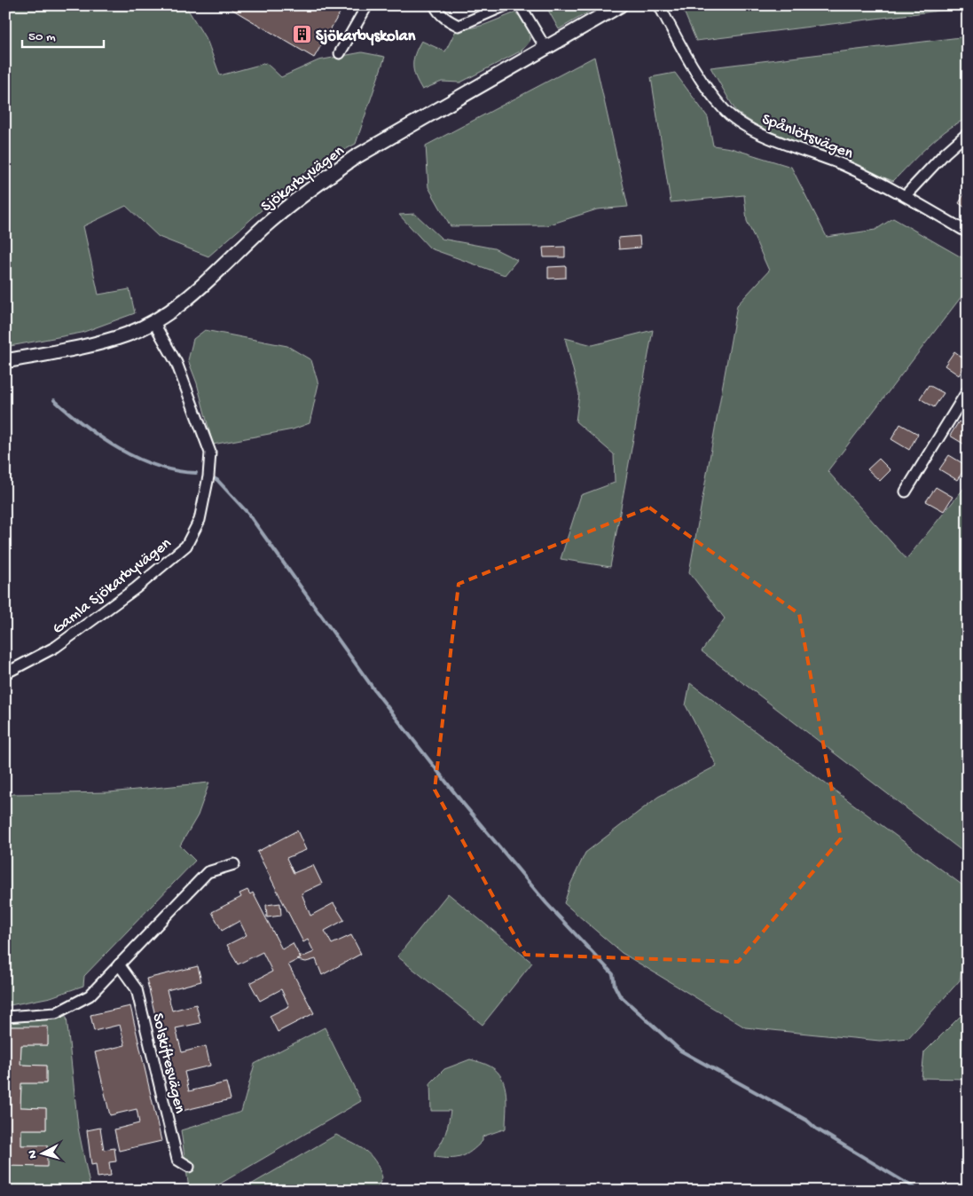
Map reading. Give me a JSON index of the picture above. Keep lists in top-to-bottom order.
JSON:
{
  "streets": {
    "street": [
      "Spånlötsvägen",
      "Sjökarbyvägen",
      "Gamla Sjökarbyvägen",
      "Solskiftesvägen"
    ]
  },
  "crossings": [
    ["Sjökarbyvägen", "Gamla Sjökarbyvägen"]
  ],
  "places": {
    "building": ["Sjökarbyskolan"]
  },
  "scale_bar": "50 m",
  "north": "left"
}
